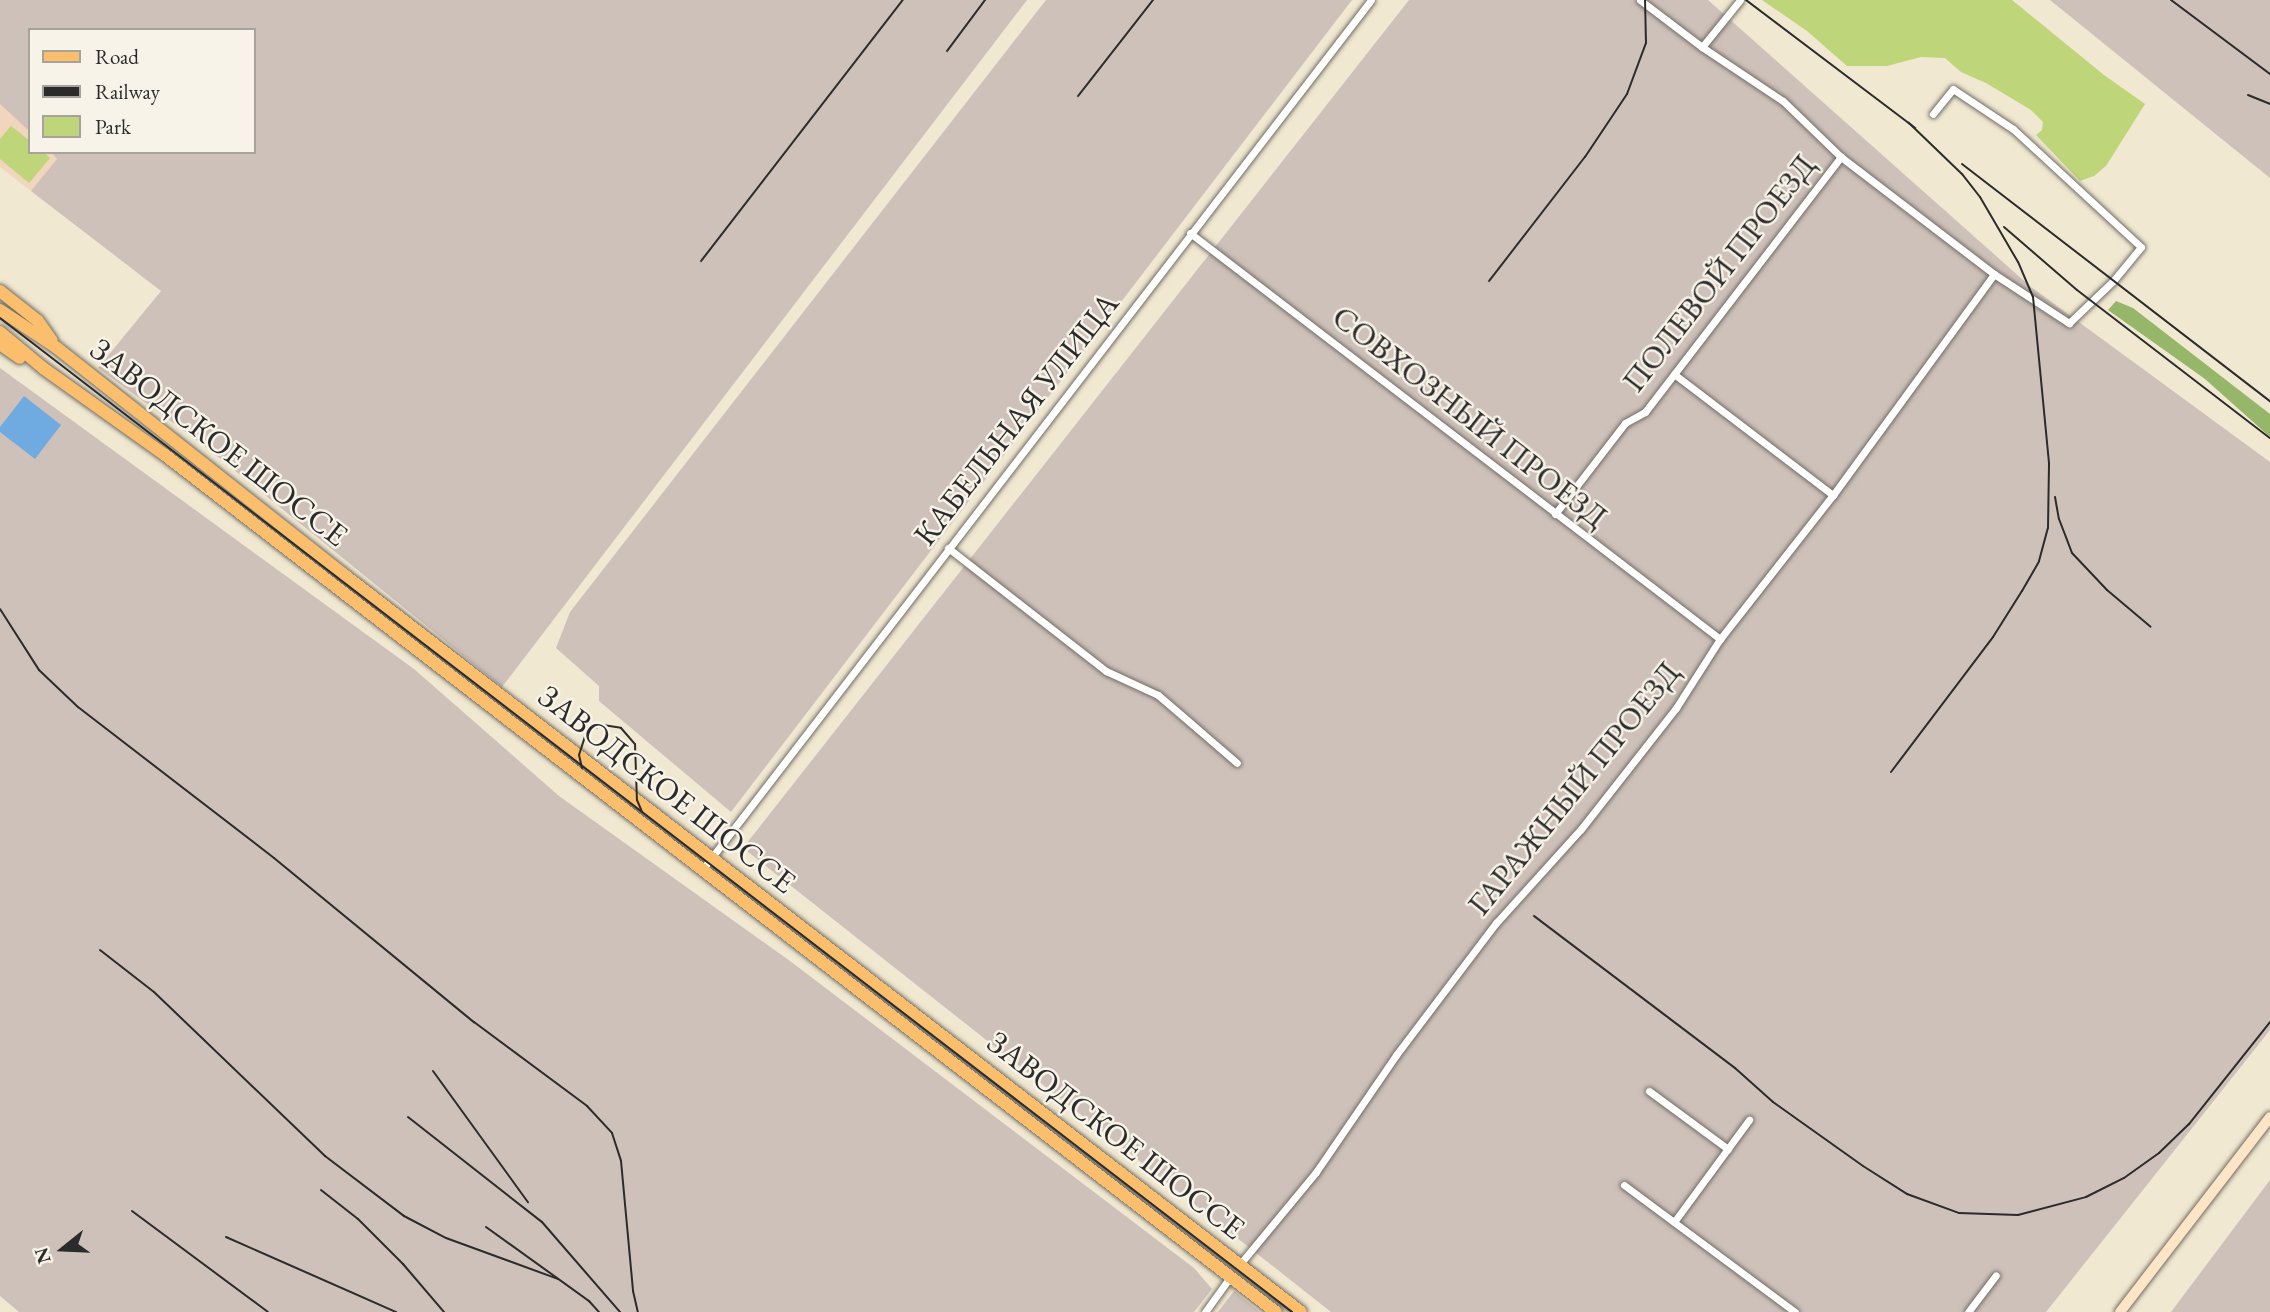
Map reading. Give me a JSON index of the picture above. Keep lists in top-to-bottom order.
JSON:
{
  "streets": {
    "main road": ["ЗАВОДСКОЕ ШОССЕ"],
    "street": [
      "ПОЛЕВОЙ ПРОЕЗД",
      "СОВХОЗНЫЙ ПРОЕЗД",
      "КАБЕЛЬНАЯ УЛИЦА",
      "ГАРАЖНЫЙ ПРОЕЗД"
    ]
  },
  "crossings": [
    ["ПОЛЕВОЙ ПРОЕЗД", "СОВХОЗНЫЙ ПРОЕЗД"],
    ["СОВХОЗНЫЙ ПРОЕЗД", "КАБЕЛЬНАЯ УЛИЦА"],
    ["СОВХОЗНЫЙ ПРОЕЗД", "ГАРАЖНЫЙ ПРОЕЗД"],
    ["КАБЕЛЬНАЯ УЛИЦА", "ЗАВОДСКОЕ ШОССЕ"],
    ["ЗАВОДСКОЕ ШОССЕ", "ГАРАЖНЫЙ ПРОЕЗД"]
  ],
  "legend": ["Road", "Railway", "Park"],
  "north": "left"
}
